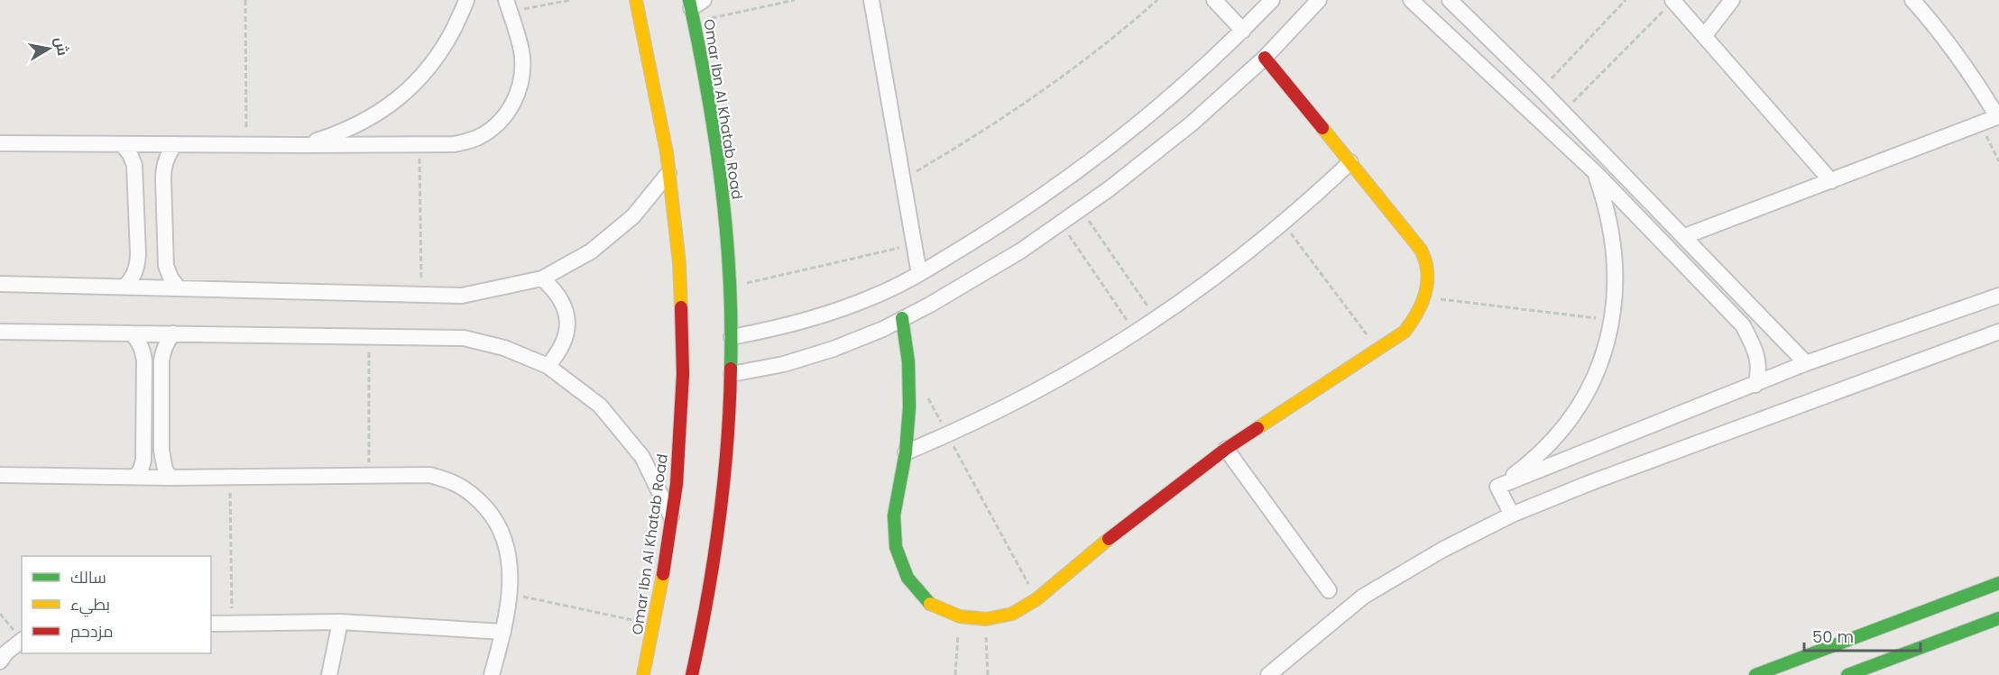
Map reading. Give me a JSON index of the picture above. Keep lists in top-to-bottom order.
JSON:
{
  "streets": {
    "street": ["Omar Ibn Al Khatab Road"]
  },
  "legend": ["سالك", "بطيء", "مزدحم"],
  "scale_bar": "50 m",
  "north": "right"
}
